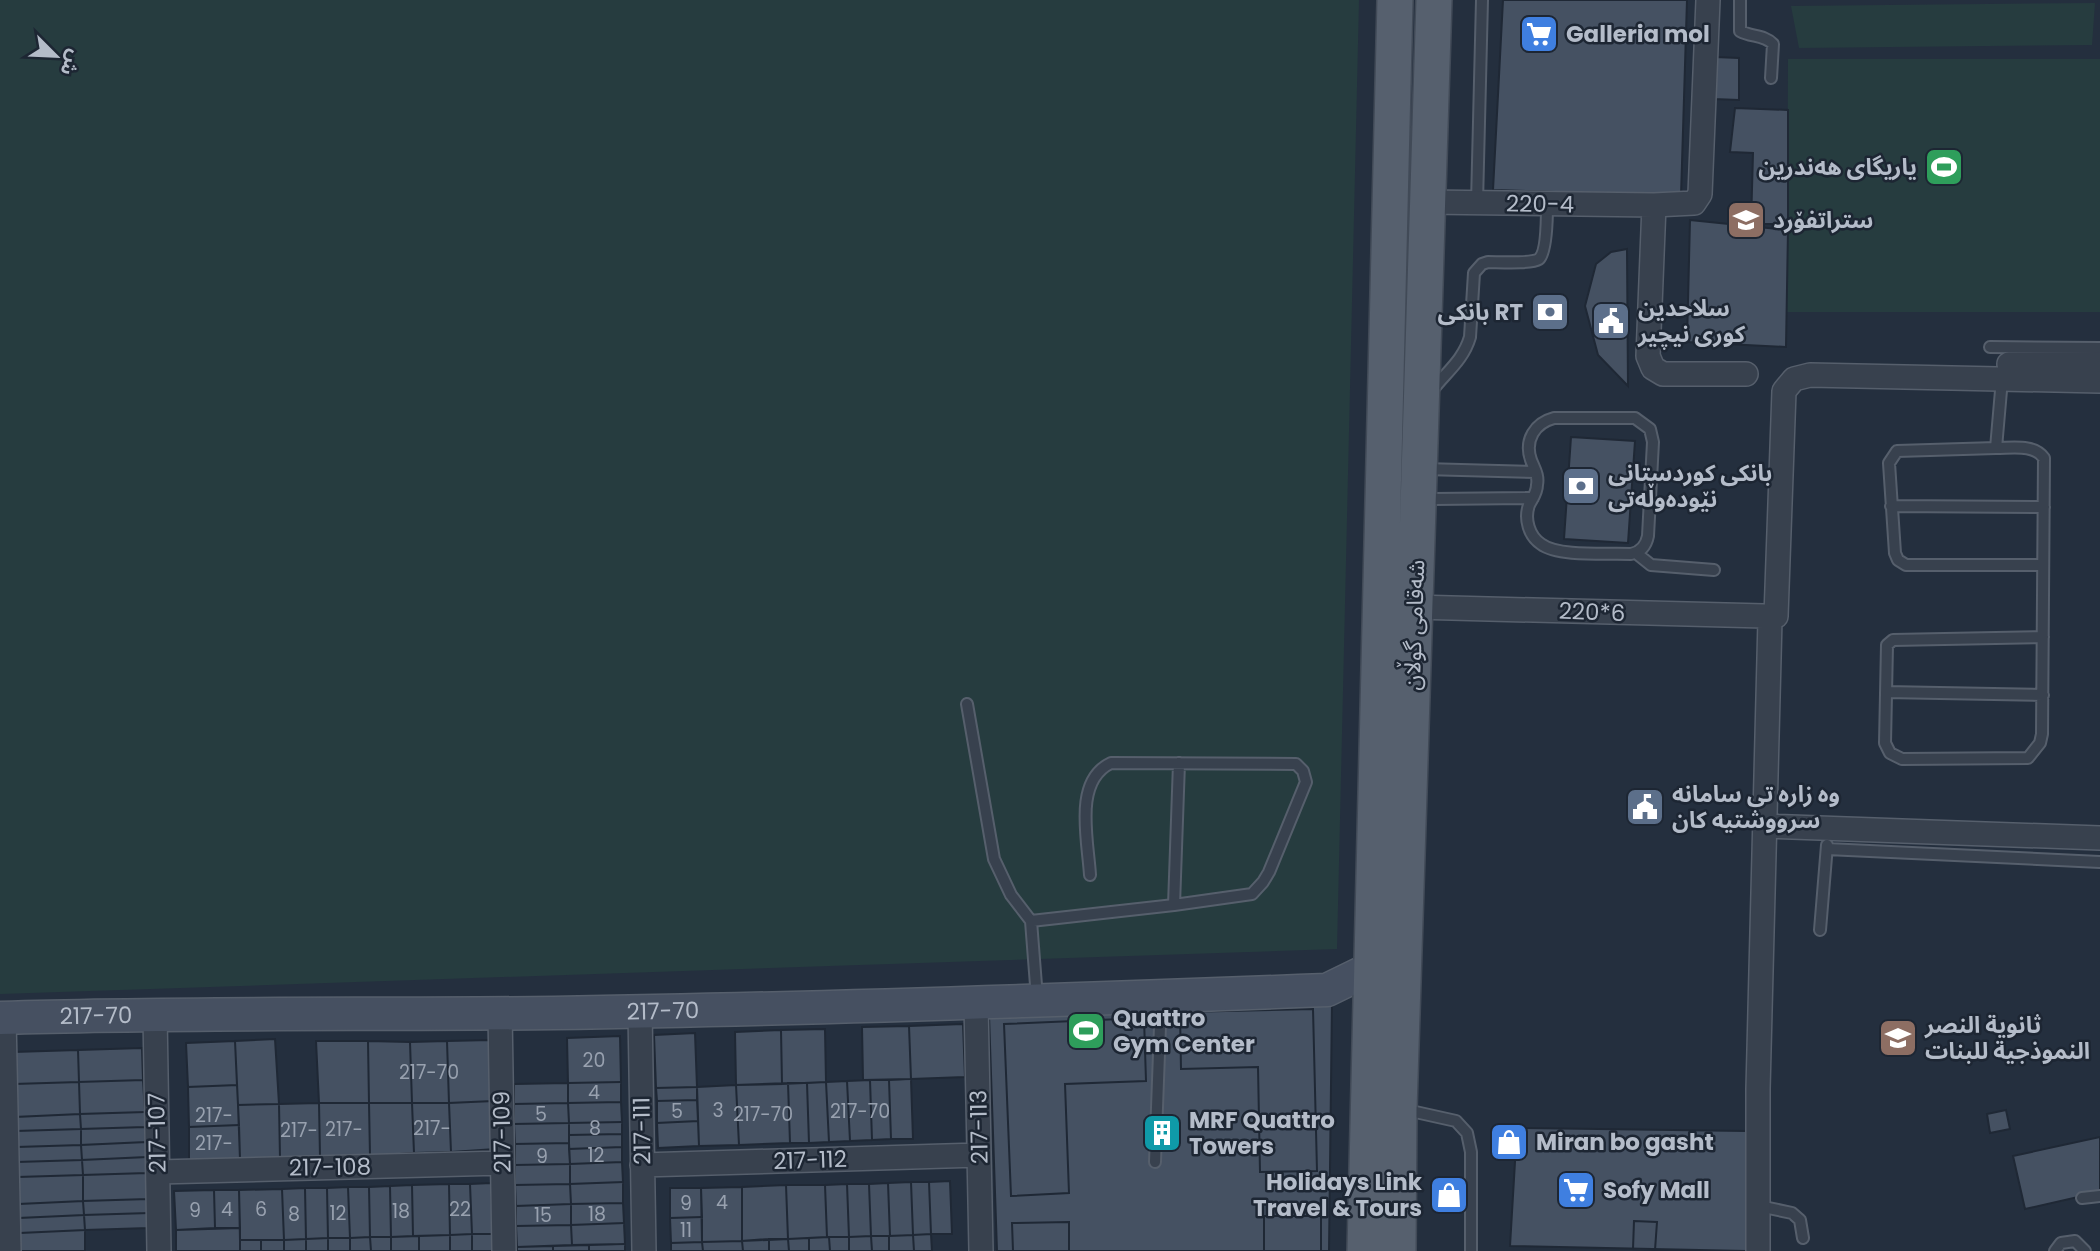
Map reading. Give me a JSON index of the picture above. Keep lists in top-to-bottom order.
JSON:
{
  "streets": {
    "main road": ["شەقامی گوڵان"],
    "street": [
      "220-4",
      "220*6",
      "217-70",
      "217-113",
      "217-111",
      "217-109",
      "217-107",
      "217-112",
      "217-108"
    ]
  },
  "crossings": [
    ["220-4", "شەقامی گوڵان"],
    ["220*6", "شەقامی گوڵان"],
    ["شەقامی گوڵان", "217-70"],
    ["217-70", "217-113"],
    ["217-70", "217-111"],
    ["217-70", "217-109"],
    ["217-70", "217-107"],
    ["217-113", "217-112"],
    ["217-111", "217-112"],
    ["217-109", "217-108"],
    ["217-107", "217-108"]
  ],
  "places": {
    "supermarket": ["Galleria mol", "Sofy Mall"],
    "sports": ["یاریگای هەندرین", "Quattro Gym Center"],
    "school or university": ["ستراتفۆرد", "ثانوية النصر النموذجية للبنات"],
    "bank": ["بانكی RT", "بانکی کوردستانی نێودەوڵەتی"],
    "public building": ["سلاحدین كوری نیچیر", "وه زاره تى سامانه سرووشتيه كان"],
    "building": ["MRF Quattro Towers"],
    "shop": ["Miran bo gasht", "Holidays Link Travel & Tours"]
  },
  "house_numbers": [
    "20",
    "217-70",
    "4",
    "3",
    "5",
    "217-70",
    "5",
    "217-70",
    "217-",
    "217-",
    "8",
    "217-",
    "217-",
    "217-",
    "12",
    "9",
    "4",
    "9",
    "4",
    "6",
    "22",
    "9",
    "18",
    "12",
    "8",
    "18",
    "15",
    "11"
  ],
  "north": "bottom right"
}
